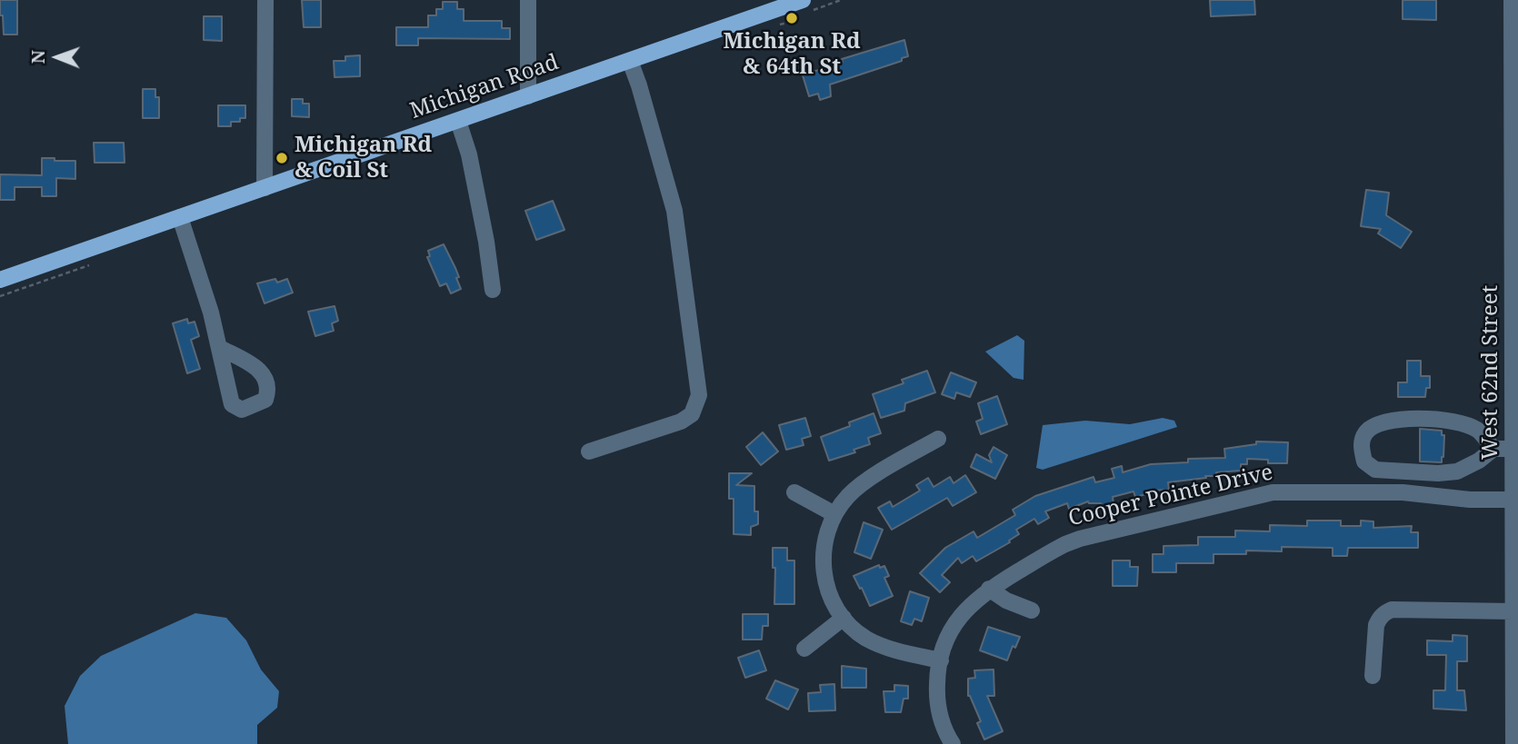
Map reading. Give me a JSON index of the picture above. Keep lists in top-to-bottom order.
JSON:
{
  "streets": {
    "main road": ["Michigan Road"],
    "street": ["West 62nd Street", "Cooper Pointe Drive"]
  },
  "crossings": [
    ["West 62nd Street", "Cooper Pointe Drive"]
  ],
  "places": ["Michigan Rd & 64th St", "Michigan Rd & Coil St"],
  "north": "left"
}
